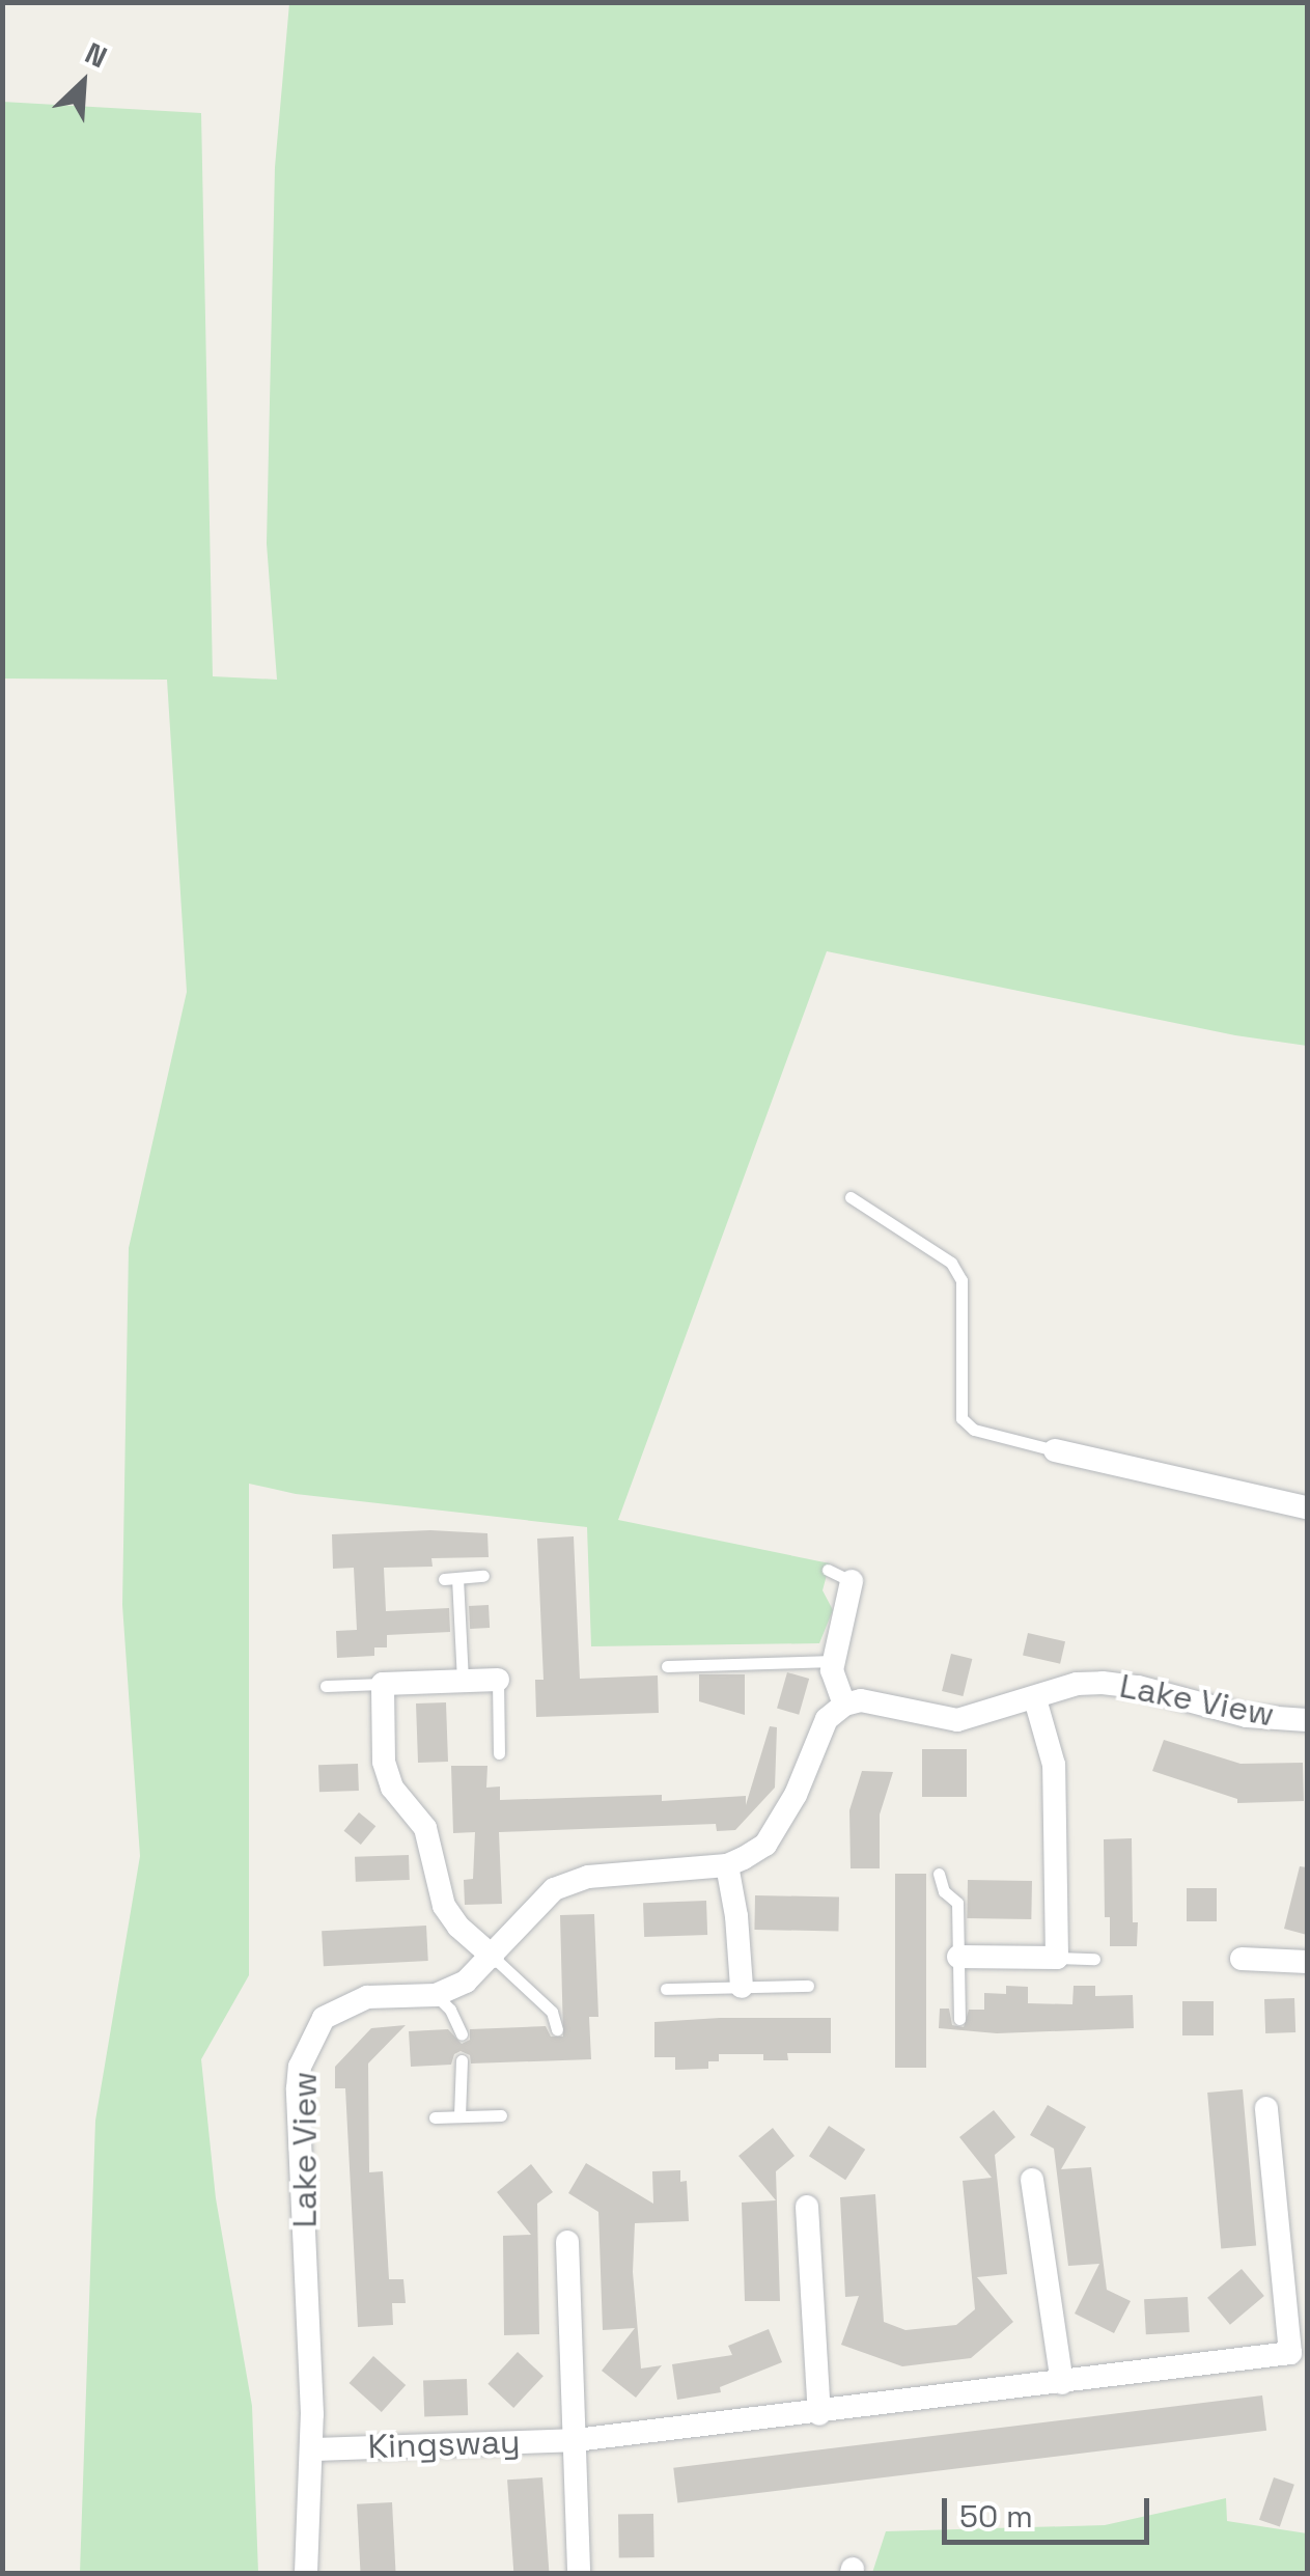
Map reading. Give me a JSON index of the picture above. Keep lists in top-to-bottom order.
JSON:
{
  "streets": {
    "street": ["Lake View", "Kingsway"]
  },
  "crossings": [
    ["Lake View", "Kingsway"]
  ],
  "scale_bar": "50 m",
  "north": "top right"
}
